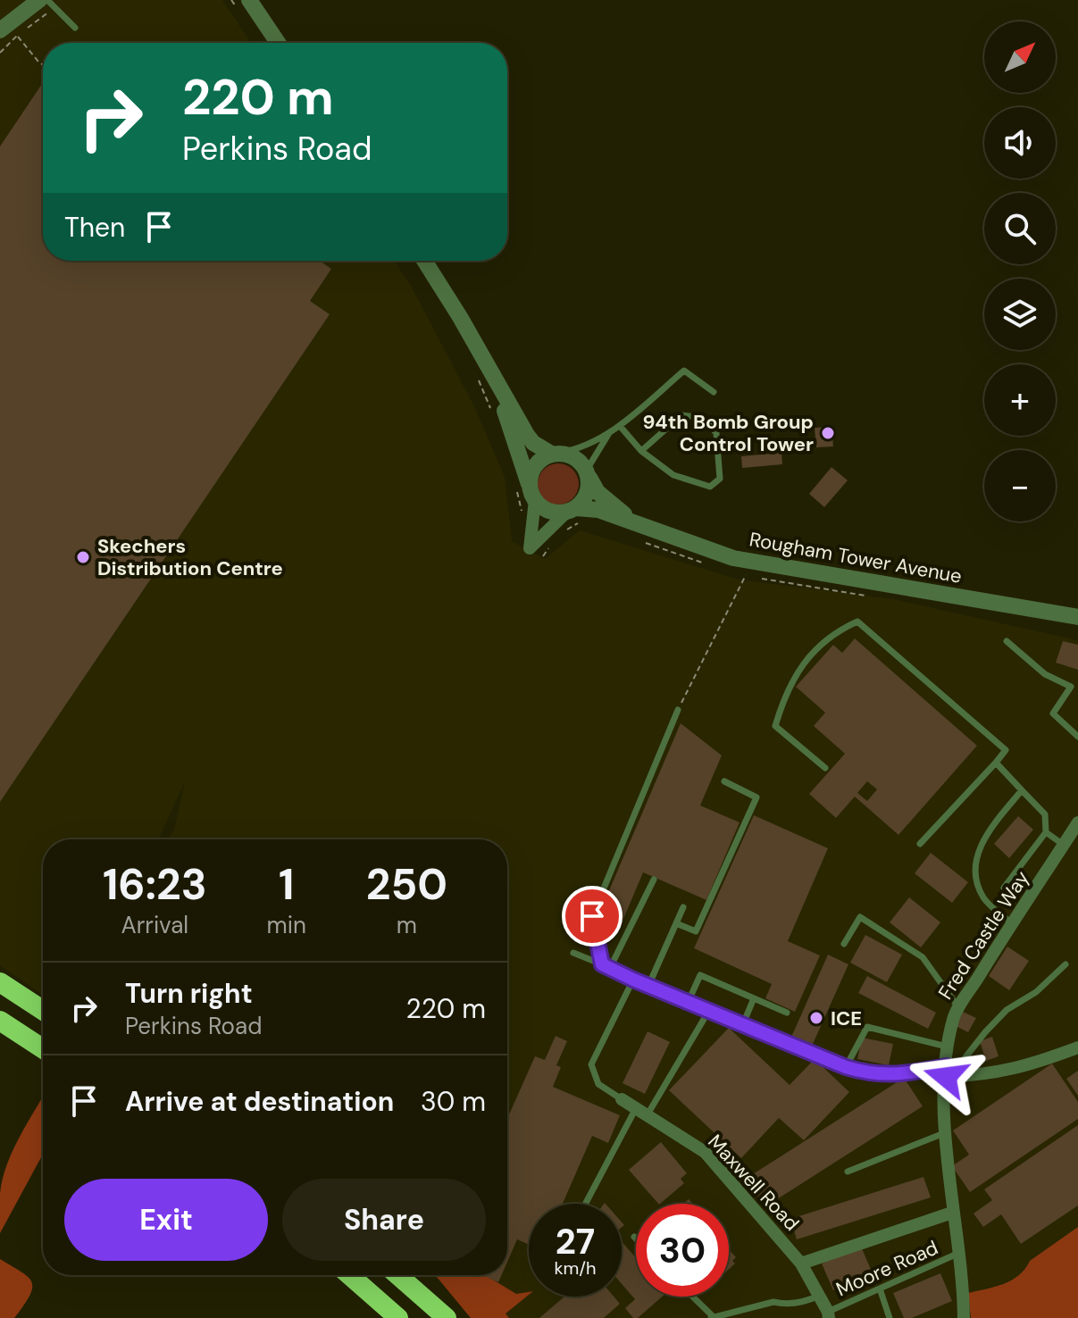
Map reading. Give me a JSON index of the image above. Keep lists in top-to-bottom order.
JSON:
{
  "streets": {
    "street": ["Rougham Tower Avenue", "Fred Castle Way", "Maxwell Road"],
    "lane": ["Moore Road"]
  },
  "crossings": [
    ["Fred Castle Way", "Moore Road"],
    ["Maxwell Road", "Moore Road"]
  ],
  "places": ["94th Bomb Group Control Tower", "Skechers Distribution Centre", "ICE"],
  "north": "top right",
  "page": {
    "map_buttons": ["+", "−"],
    "turn": ["220 m", "Perkins Road"],
    "then": "Then",
    "eta": [
      "16:23",
      "Arrival",
      "1",
      "min",
      "250",
      "m"
    ],
    "list": [
      {
        "name": "Turn right",
        "note": "Perkins Road",
        "value": "220 m"
      },
      {
        "name": "Arrive at destination",
        "value": "30 m"
      }
    ],
    "buttons": ["Exit", "Share"],
    "speed": "27 km/h",
    "limit": "30"
  }
}
